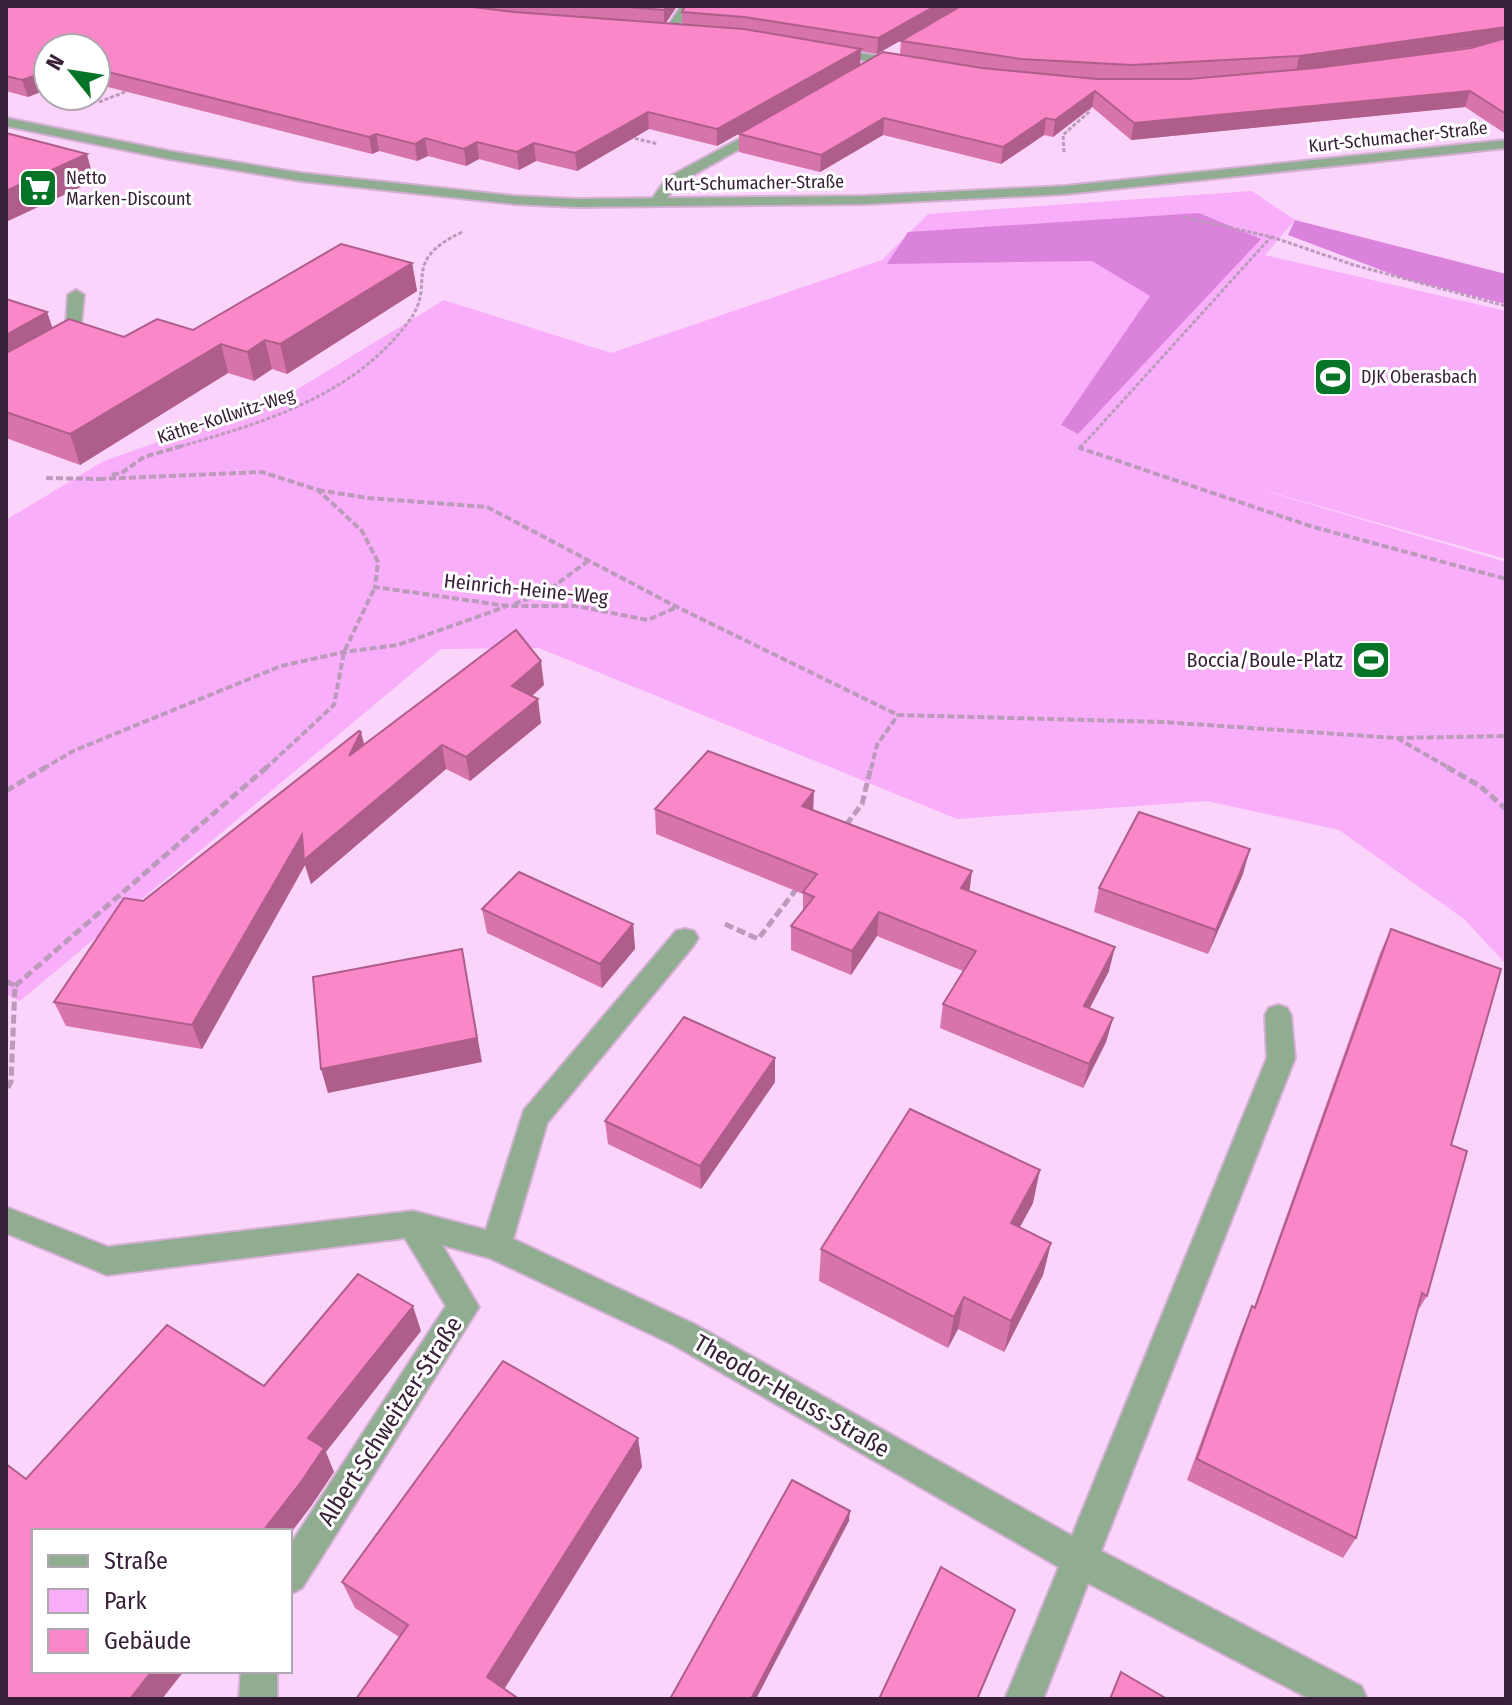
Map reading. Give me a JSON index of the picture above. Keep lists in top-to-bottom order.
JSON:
{
  "streets": {
    "street": ["Kurt-Schumacher-Straße", "Theodor-Heuss-Straße", "Albert-Schweitzer-Straße"],
    "path": ["Käthe-Kollwitz-Weg", "Heinrich-Heine-Weg"]
  },
  "crossings": [
    ["Kurt-Schumacher-Straße", "Käthe-Kollwitz-Weg"],
    ["Theodor-Heuss-Straße", "Albert-Schweitzer-Straße"]
  ],
  "places": {
    "supermarket": ["Netto Marken-Discount"],
    "sports": ["DJK Oberasbach", "Boccia/Boule-Platz"]
  },
  "legend": ["Straße", "Park", "Gebäude"],
  "north": "top left"
}
